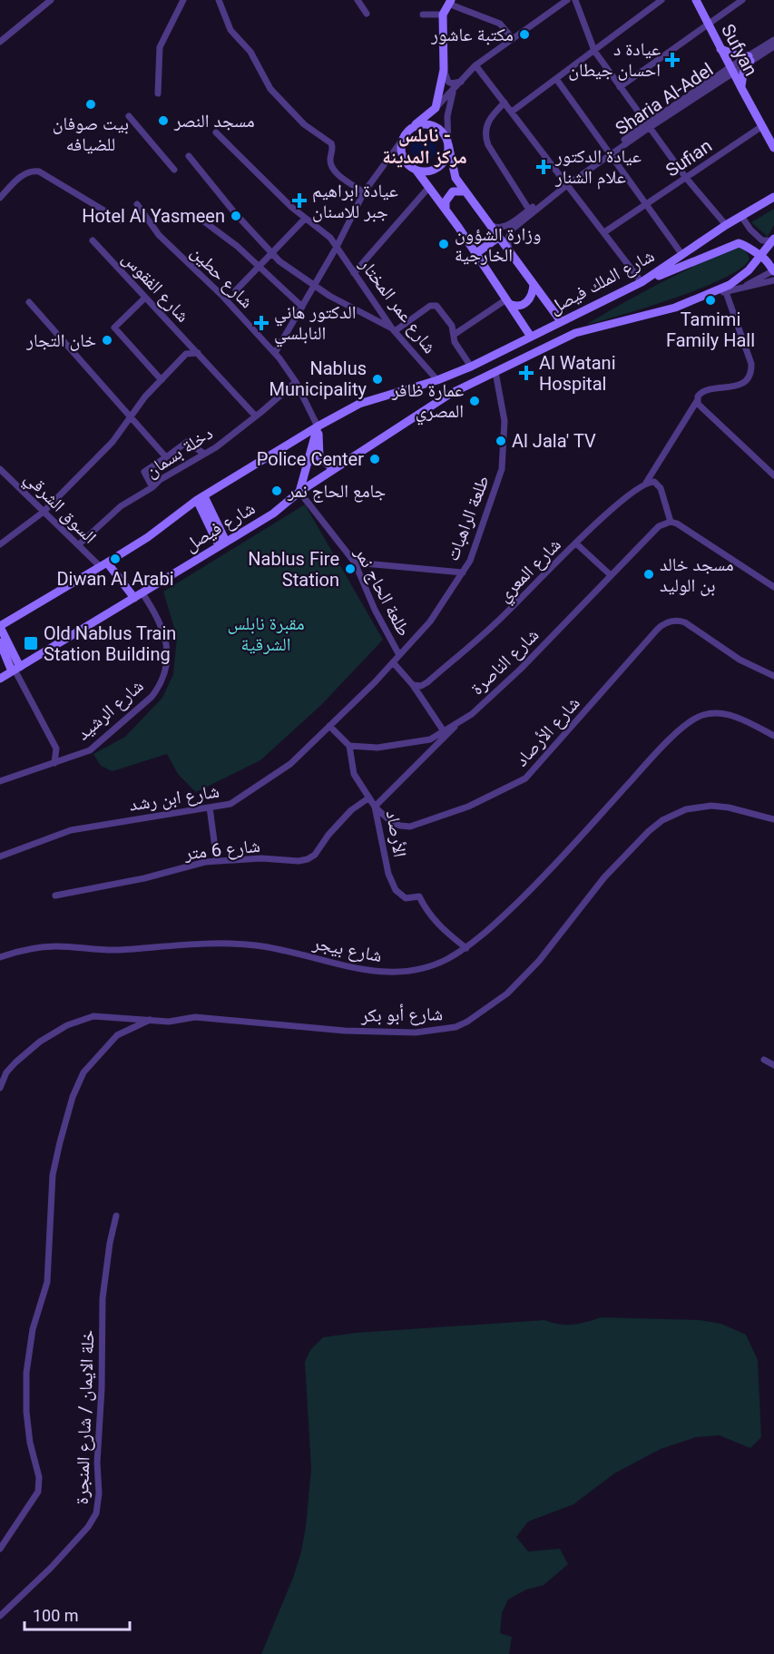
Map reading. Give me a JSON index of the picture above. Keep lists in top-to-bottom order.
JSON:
{
  "streets": {
    "main road": ["Sufyan", "شارع الملك فيصل", "شارع فيصل"],
    "street": [
      "Sharia Al-Adel",
      "Sufian",
      "شارع حطين",
      "شارع الفقوس",
      "شارع عمر المختار",
      "دخلة بسمان",
      "السوق الشرقي",
      "طلعة الراهبات",
      "شارع المعري",
      "طلعة الحاج نمر",
      "شارع الناصرة",
      "شارع الرشيد",
      "شارع الأرصاد",
      "شارع ابن رشد",
      "الأرصاد",
      "شارع 6 متر",
      "شارع بيجر",
      "شارع أبو بكر",
      "خلة الايمان / شارع المنجرة"
    ]
  },
  "crossings": [
    ["Sufyan", "Sharia Al-Adel"],
    ["Sufyan", "Sufian"],
    ["شارع حطين", "شارع الملك فيصل"],
    ["شارع حطين", "دخلة بسمان"],
    ["شارع الملك فيصل", "شارع عمر المختار"],
    ["شارع الملك فيصل", "السوق الشرقي"],
    ["شارع الفقوس", "دخلة بسمان"],
    ["دخلة بسمان", "السوق الشرقي"],
    ["طلعة الراهبات", "شارع فيصل"],
    ["طلعة الراهبات", "طلعة الحاج نمر"],
    ["طلعة الراهبات", "شارع ابن رشد"],
    ["شارع فيصل", "طلعة الحاج نمر"],
    ["شارع فيصل", "شارع الرشيد"],
    ["طلعة الحاج نمر", "شارع ابن رشد"],
    ["شارع الناصرة", "شارع الأرصاد"],
    ["شارع الناصرة", "الأرصاد"],
    ["شارع الأرصاد", "الأرصاد"],
    ["شارع الأرصاد", "شارع 6 متر"],
    ["الأرصاد", "شارع بيجر"]
  ],
  "districts": ["نابلس - مركز المدينة"],
  "parks": ["مقبرة نابلس الشرقية"],
  "places": {
    "other": [
      "مكتبة عاشور",
      "بيت صوفان للضيافه",
      "مسجد النصر",
      "Hotel Al Yasmeen",
      "وزارة الشؤون الخارجية",
      "Tamimi Family Hall",
      "خان التجار",
      "Nablus Municipality",
      "عمارة ظافر المصري",
      "Al Jala' TV",
      "Police Center",
      "جامع الحاج نمر",
      "Diwan Al Arabi",
      "Nablus Fire Station",
      "مسجد خالد بن الوليد"
    ],
    "health": [
      "عيادة د احسان جيطان",
      "عيادة الدكتور علام الشنار",
      "عيادة ابراهيم جبر للاسنان",
      "الدكتور هاني النابلسي",
      "Al Watani Hospital"
    ],
    "transit": ["Old Nablus Train Station Building"]
  },
  "scale_bar": "100 m"
}
